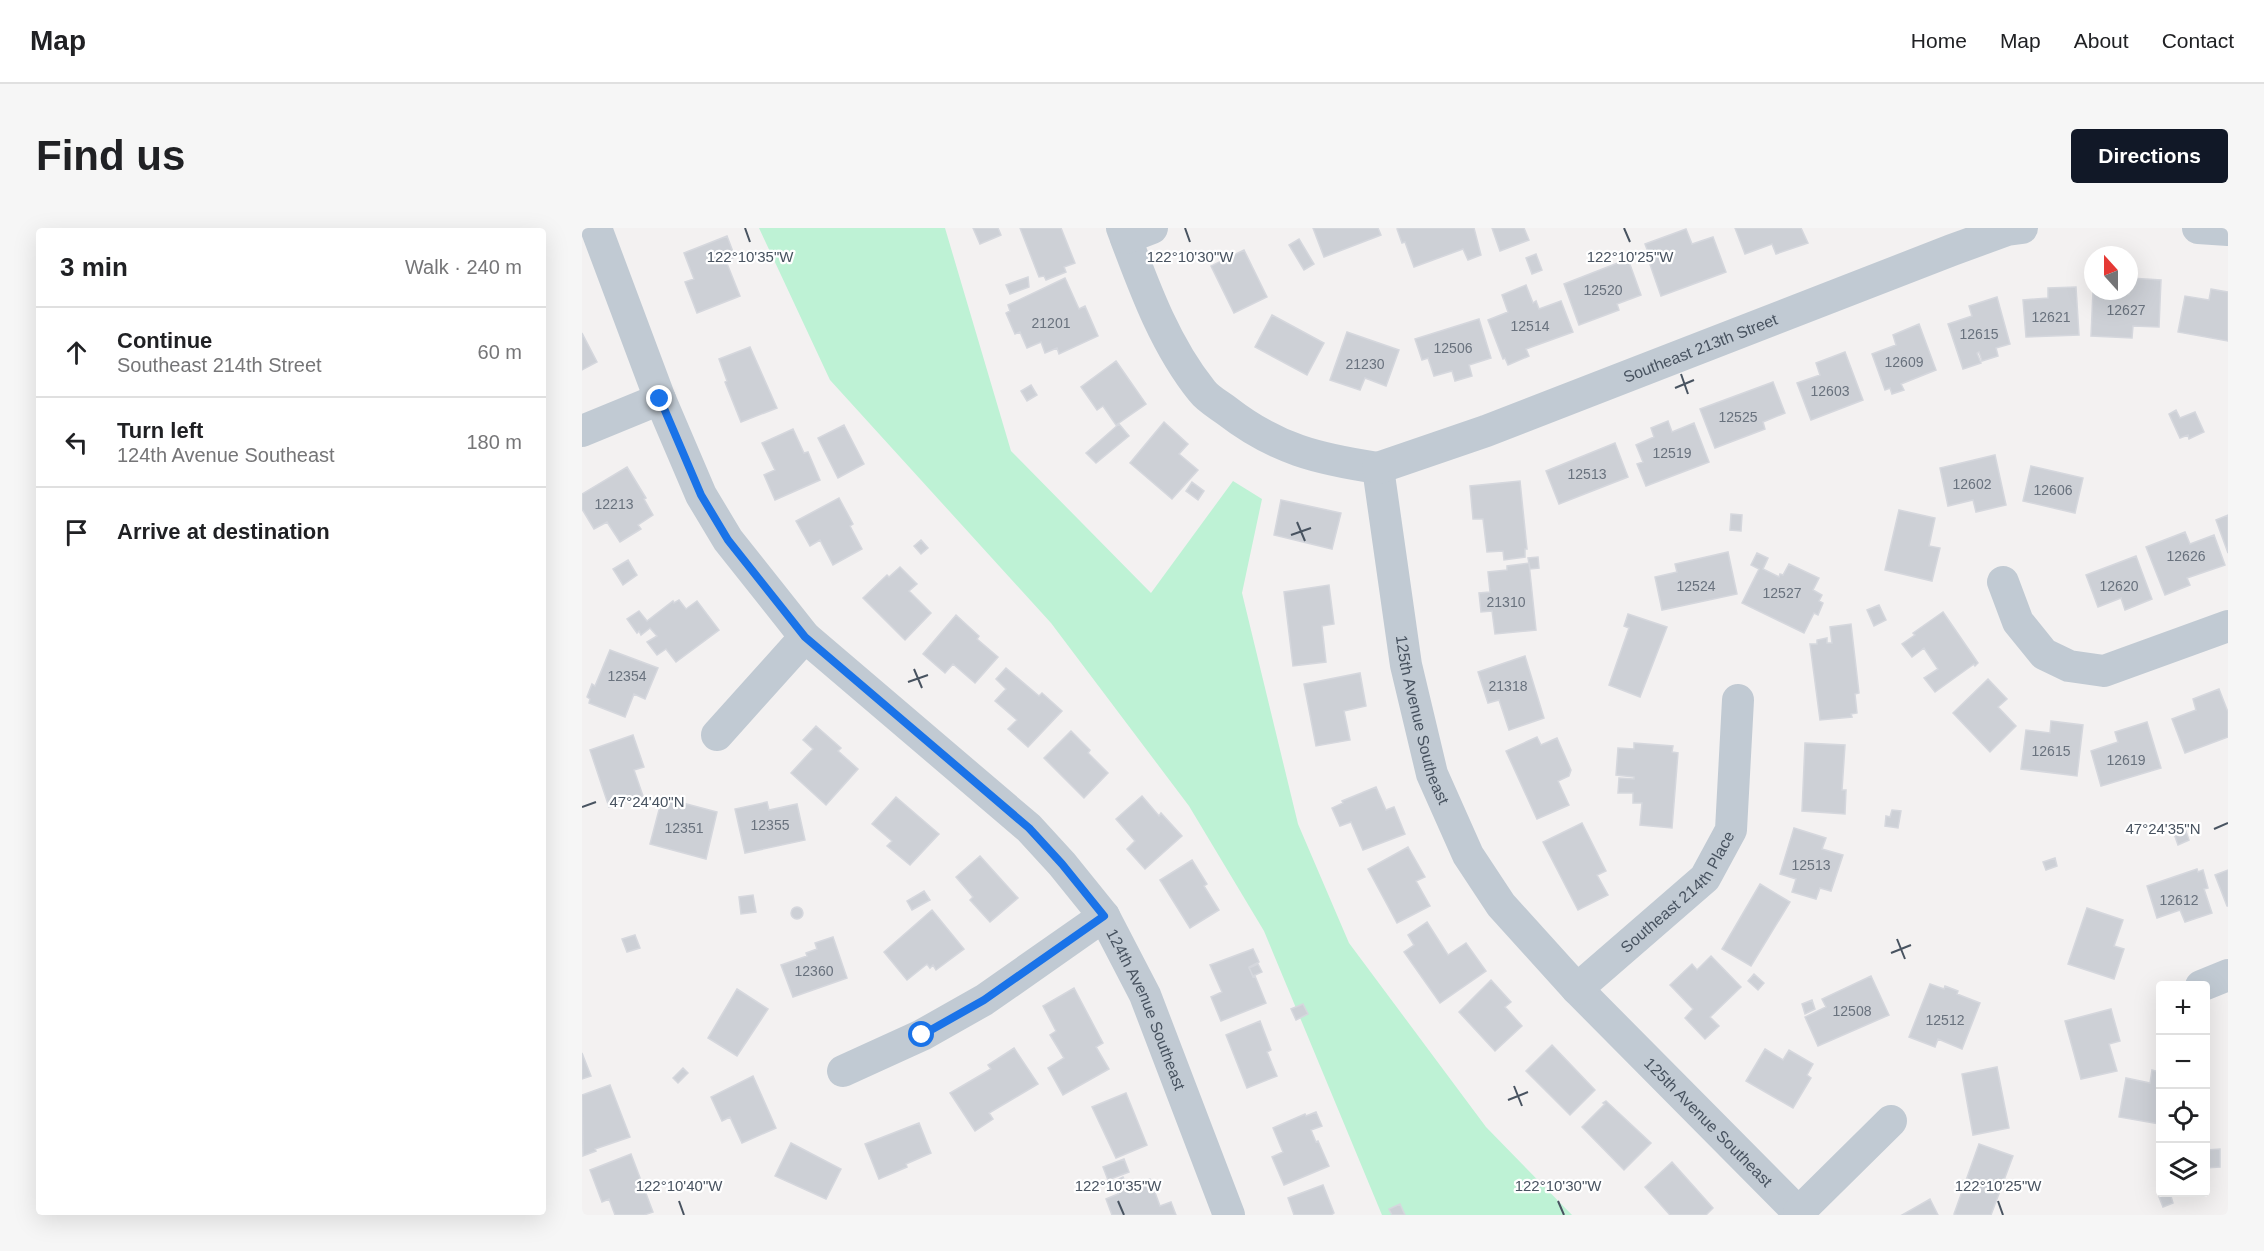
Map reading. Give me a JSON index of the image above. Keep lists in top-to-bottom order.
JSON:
{
  "streets": {
    "street": [
      "Southeast 213th Street",
      "125th Avenue Southeast",
      "Southeast 214th Place",
      "124th Avenue Southeast"
    ]
  },
  "crossings": [
    ["Southeast 213th Street", "125th Avenue Southeast"],
    ["125th Avenue Southeast", "Southeast 214th Place"]
  ],
  "house_numbers": [
    "12520",
    "12627",
    "12621",
    "21201",
    "12514",
    "12615",
    "12506",
    "12609",
    "21230",
    "12603",
    "12525",
    "12519",
    "12513",
    "12602",
    "12606",
    "12213",
    "12626",
    "12524",
    "12620",
    "12527",
    "21310",
    "12354",
    "21318",
    "12615",
    "12619",
    "12355",
    "12351",
    "12513",
    "12612",
    "12360",
    "12508",
    "12512"
  ],
  "north": "top",
  "page": {
    "header": "Map",
    "nav": [
      "Home",
      "Map",
      "About",
      "Contact"
    ],
    "buttons": "Directions",
    "title": "Find us",
    "heading": ["3 min", "Walk · 240 m"],
    "list": [
      ["Continue", "Southeast 214th Street", "60 m"],
      ["Turn left", "124th Avenue Southeast", "180 m"],
      "Arrive at destination"
    ],
    "map_buttons": ["+", "−"]
  },
  "coordinates": [
    "122°10'35\"W",
    "122°10'30\"W",
    "122°10'25\"W",
    "47°24'40\"N",
    "47°24'35\"N",
    "122°10'40\"W"
  ]
}
